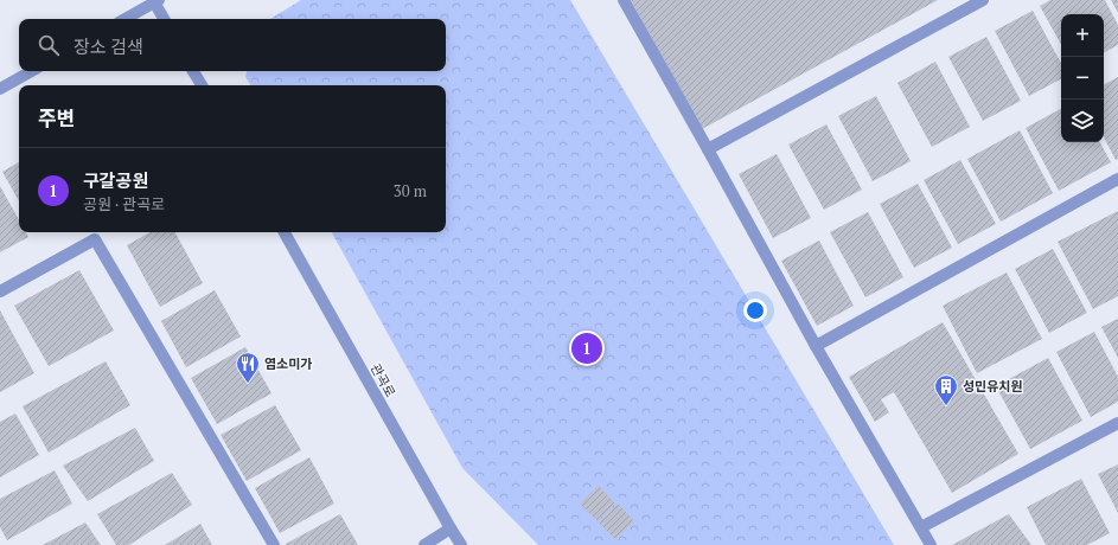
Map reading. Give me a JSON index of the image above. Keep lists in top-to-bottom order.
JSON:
{
  "streets": {
    "street": ["관곡로"]
  },
  "places": {
    "restaurant": ["염소미가"],
    "building": ["성민유치원"]
  },
  "page": {
    "map_buttons": ["+", "−"],
    "search": "장소 검색",
    "heading": "주변",
    "list": [
      {
        "mark": "1",
        "name": "구갈공원",
        "note": "공원 · 관곡로",
        "value": "30 m"
      }
    ],
    "pins": "1"
  }
}
